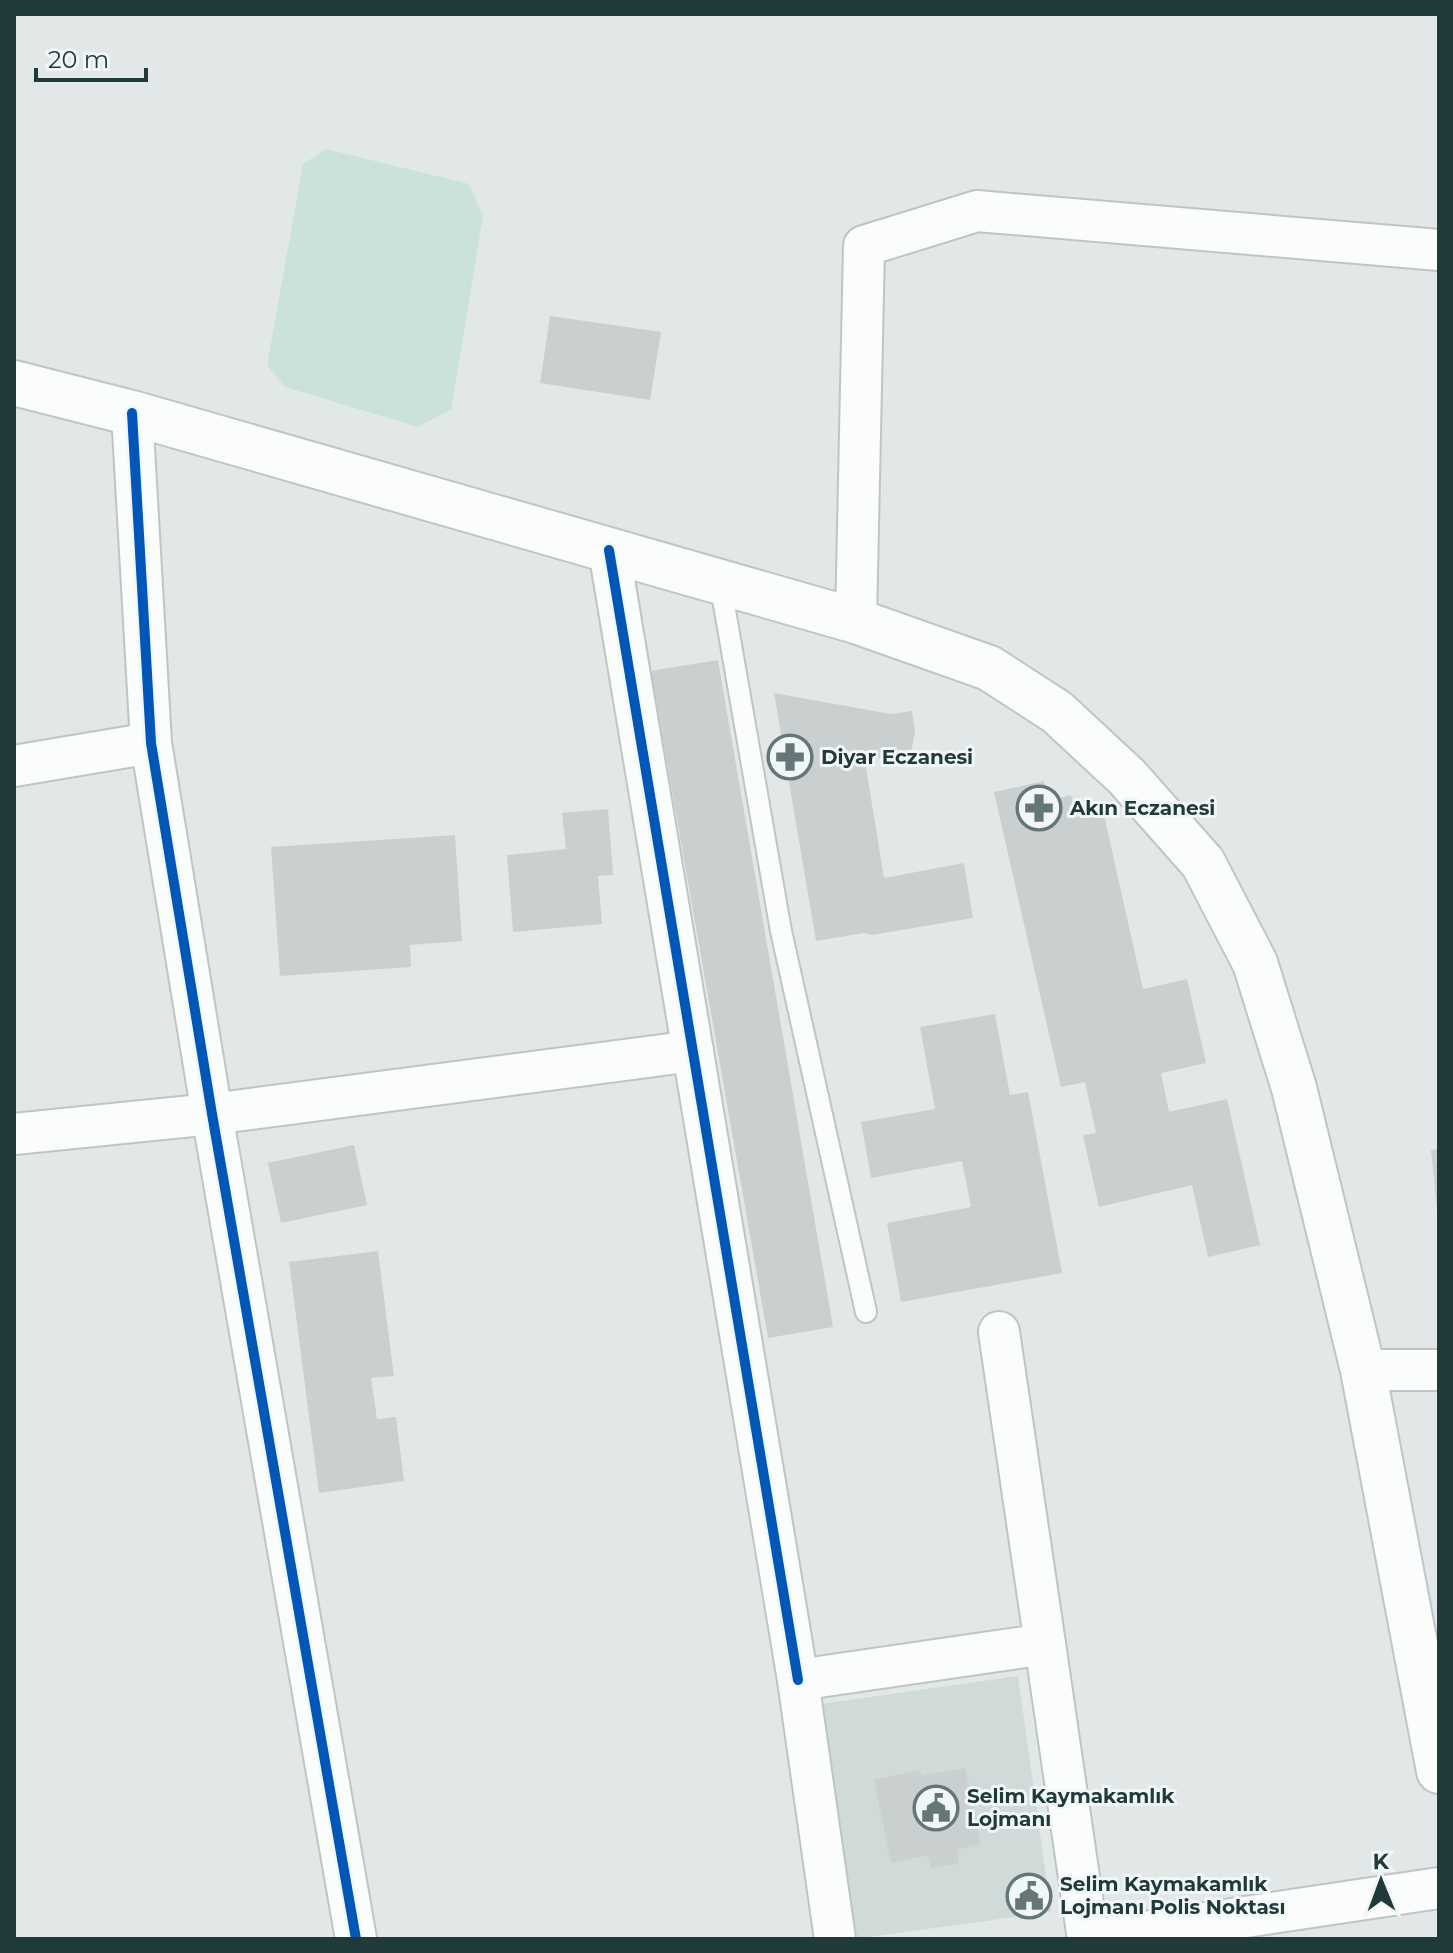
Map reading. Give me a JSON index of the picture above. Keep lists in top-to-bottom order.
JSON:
{
  "places": {
    "pharmacy": ["Diyar Eczanesi", "Akın Eczanesi"],
    "public building": ["Selim Kaymakamlık Lojmanı", "Selim Kaymakamlık Lojmanı Polis Noktası"]
  },
  "scale_bar": "20 m",
  "north": "top"
}
